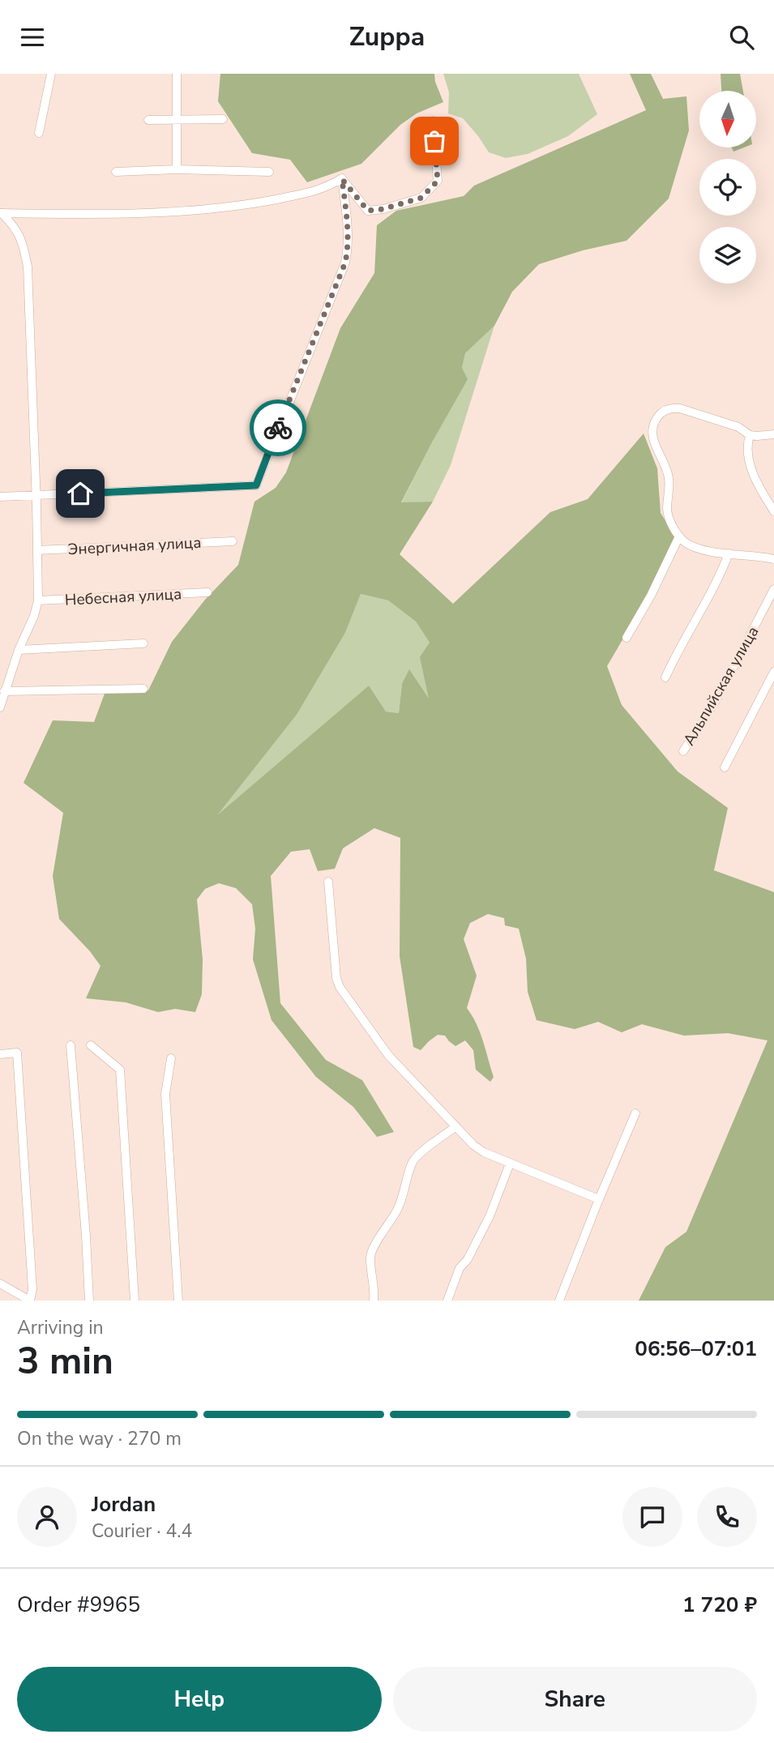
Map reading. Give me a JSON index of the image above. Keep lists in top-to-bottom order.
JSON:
{
  "streets": {
    "street": ["Энергичная улица", "Небесная улица", "Альпийская улица"]
  },
  "north": "bottom",
  "page": {
    "header": "Zuppa",
    "heading": ["3 min", "Arriving in", "06:56–07:01"],
    "panel": [
      "Jordan",
      "Courier · 4.4",
      "Order #9965",
      "1 720 ₽"
    ],
    "bar": "On the way · 270 m",
    "buttons": ["Help", "Share"]
  }
}
